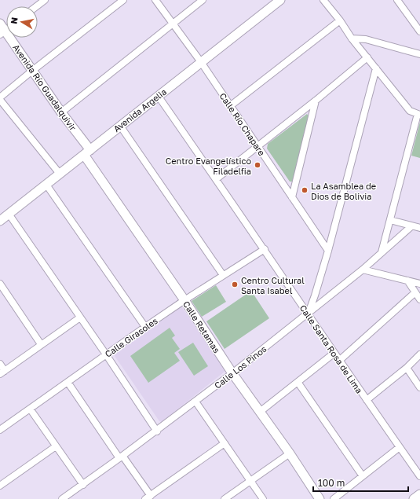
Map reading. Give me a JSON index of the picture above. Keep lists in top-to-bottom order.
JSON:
{
  "streets": {
    "street": [
      "Avenida Río Guadalquivir",
      "Avenida Argelia",
      "Calle Río Chapare",
      "Calle Retamas",
      "Calle Girasoles",
      "Calle Santa Rosa de Lima",
      "Calle Los Pinos"
    ]
  },
  "crossings": [
    ["Avenida Río Guadalquivir", "Avenida Argelia"],
    ["Avenida Río Guadalquivir", "Calle Retamas"],
    ["Avenida Argelia", "Calle Río Chapare"],
    ["Avenida Argelia", "Calle Retamas"],
    ["Avenida Argelia", "Calle Santa Rosa de Lima"],
    ["Calle Retamas", "Calle Girasoles"],
    ["Calle Retamas", "Calle Los Pinos"],
    ["Calle Girasoles", "Calle Santa Rosa de Lima"],
    ["Calle Santa Rosa de Lima", "Calle Los Pinos"]
  ],
  "places": ["Centro Evangelístico Filadelfia", "La Asamblea de Dios de Bolivia", "Centro Cultural Santa Isabel"],
  "scale_bar": "100 m",
  "north": "left"
}
